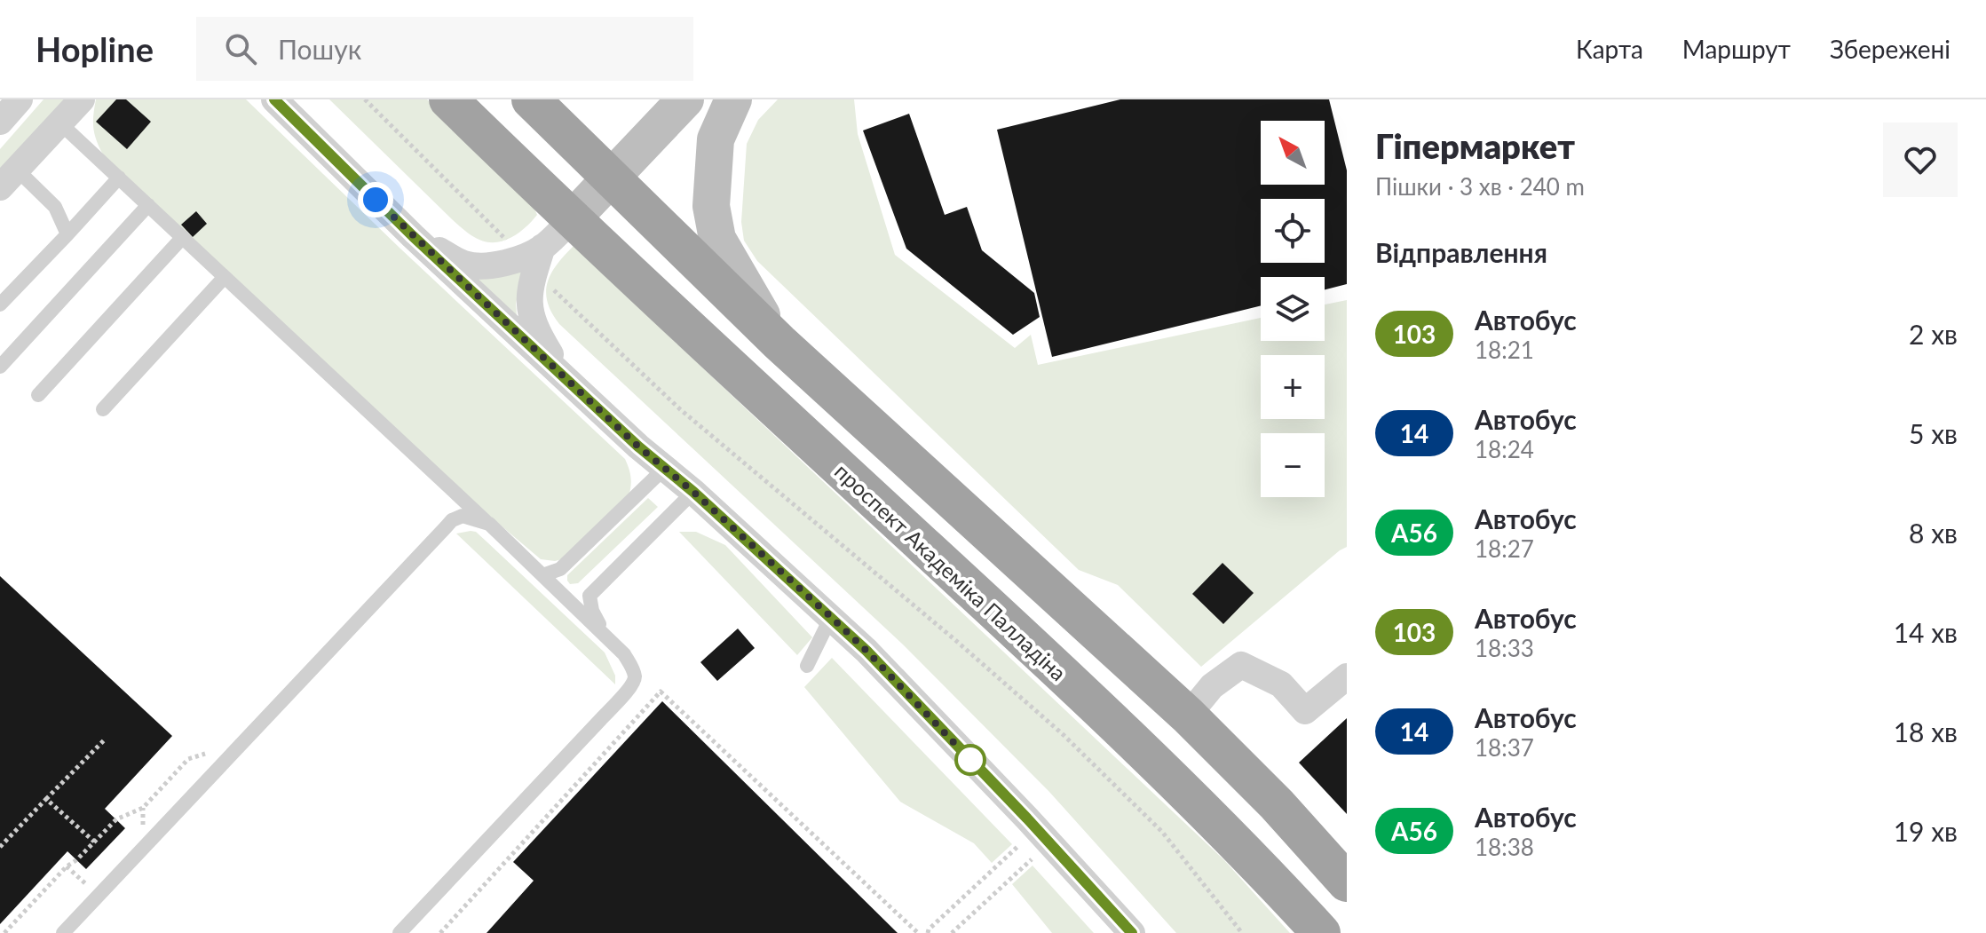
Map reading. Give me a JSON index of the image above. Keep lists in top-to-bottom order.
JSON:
{
  "streets": {
    "highway": ["проспект Академіка Палладіна"]
  },
  "lines": ["bus line 103"],
  "north": "top left",
  "page": {
    "header": "Hopline",
    "search": "Пошук",
    "nav": ["Карта", "Маршрут", "Збережені"],
    "heading": [
      ["Гіпермаркет", "Пішки · 3 хв · 240 m"],
      "Відправлення"
    ],
    "map_buttons": ["+", "−"],
    "list": [
      {
        "mark": "103",
        "name": "Автобус",
        "note": "18:21",
        "value": "2 хв"
      },
      {
        "mark": "14",
        "name": "Автобус",
        "note": "18:24",
        "value": "5 хв"
      },
      {
        "mark": "A56",
        "name": "Автобус",
        "note": "18:27",
        "value": "8 хв"
      },
      {
        "mark": "103",
        "name": "Автобус",
        "note": "18:33",
        "value": "14 хв"
      },
      {
        "mark": "14",
        "name": "Автобус",
        "note": "18:37",
        "value": "18 хв"
      },
      {
        "mark": "A56",
        "name": "Автобус",
        "note": "18:38",
        "value": "19 хв"
      }
    ]
  }
}
